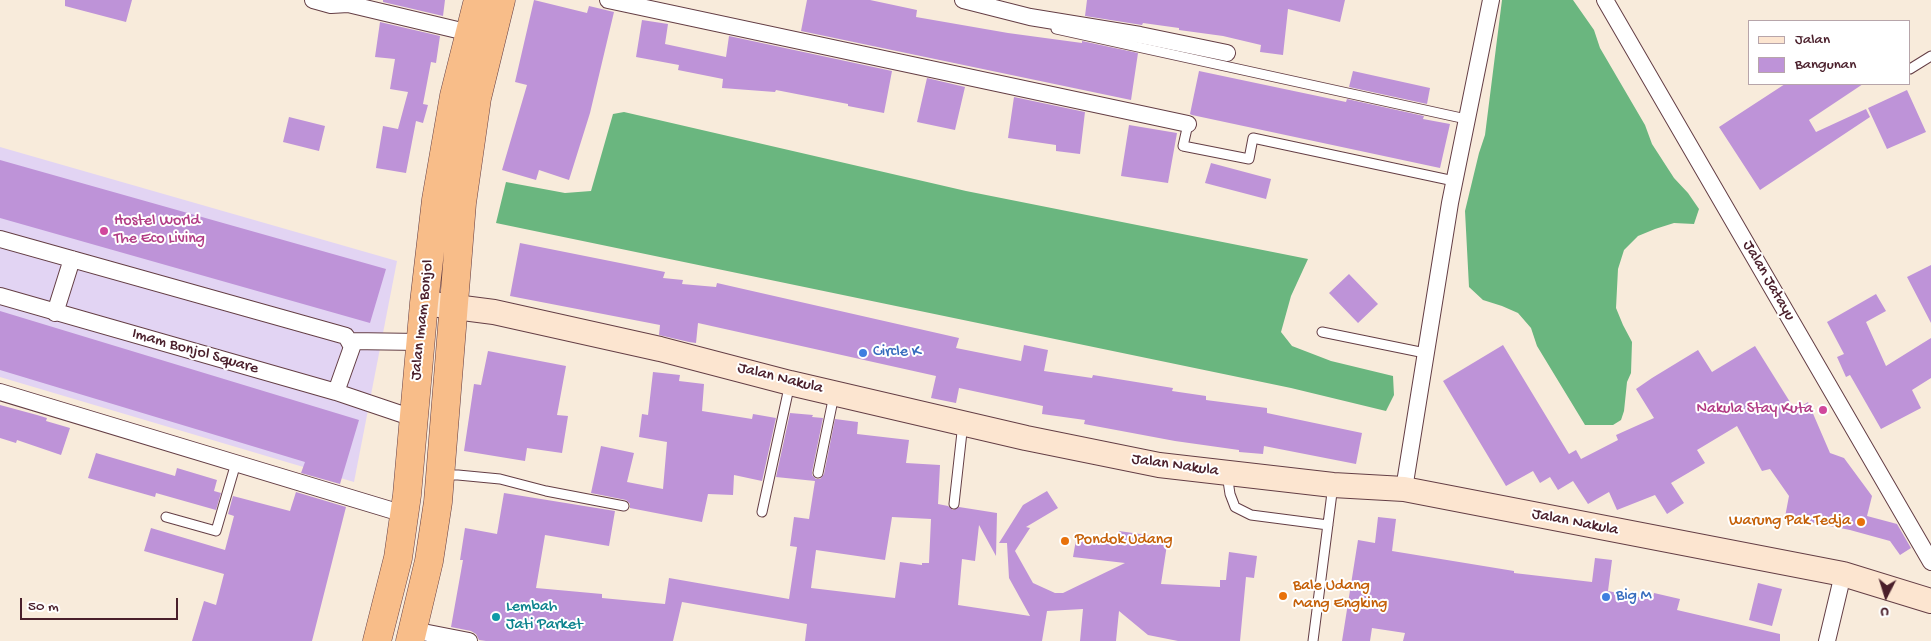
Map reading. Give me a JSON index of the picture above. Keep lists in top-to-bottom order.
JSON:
{
  "streets": {
    "highway": ["Jalan Imam Bonjol"],
    "main road": ["Jalan Nakula"],
    "street": ["Jalan Jatayu", "Imam Bonjol Square"]
  },
  "crossings": [
    ["Jalan Imam Bonjol", "Imam Bonjol Square"],
    ["Jalan Imam Bonjol", "Jalan Nakula"]
  ],
  "places": [
    "Hostel World The Eco Living",
    "Circle K",
    "Nakula Stay Kuta",
    "Warung Pak Tedja",
    "Pondok Udang",
    "Bale Udang Mang Engking",
    "Big M",
    "Lembah Jati Parket"
  ],
  "legend": ["Jalan", "Bangunan"],
  "scale_bar": "50 m",
  "north": "bottom"
}
